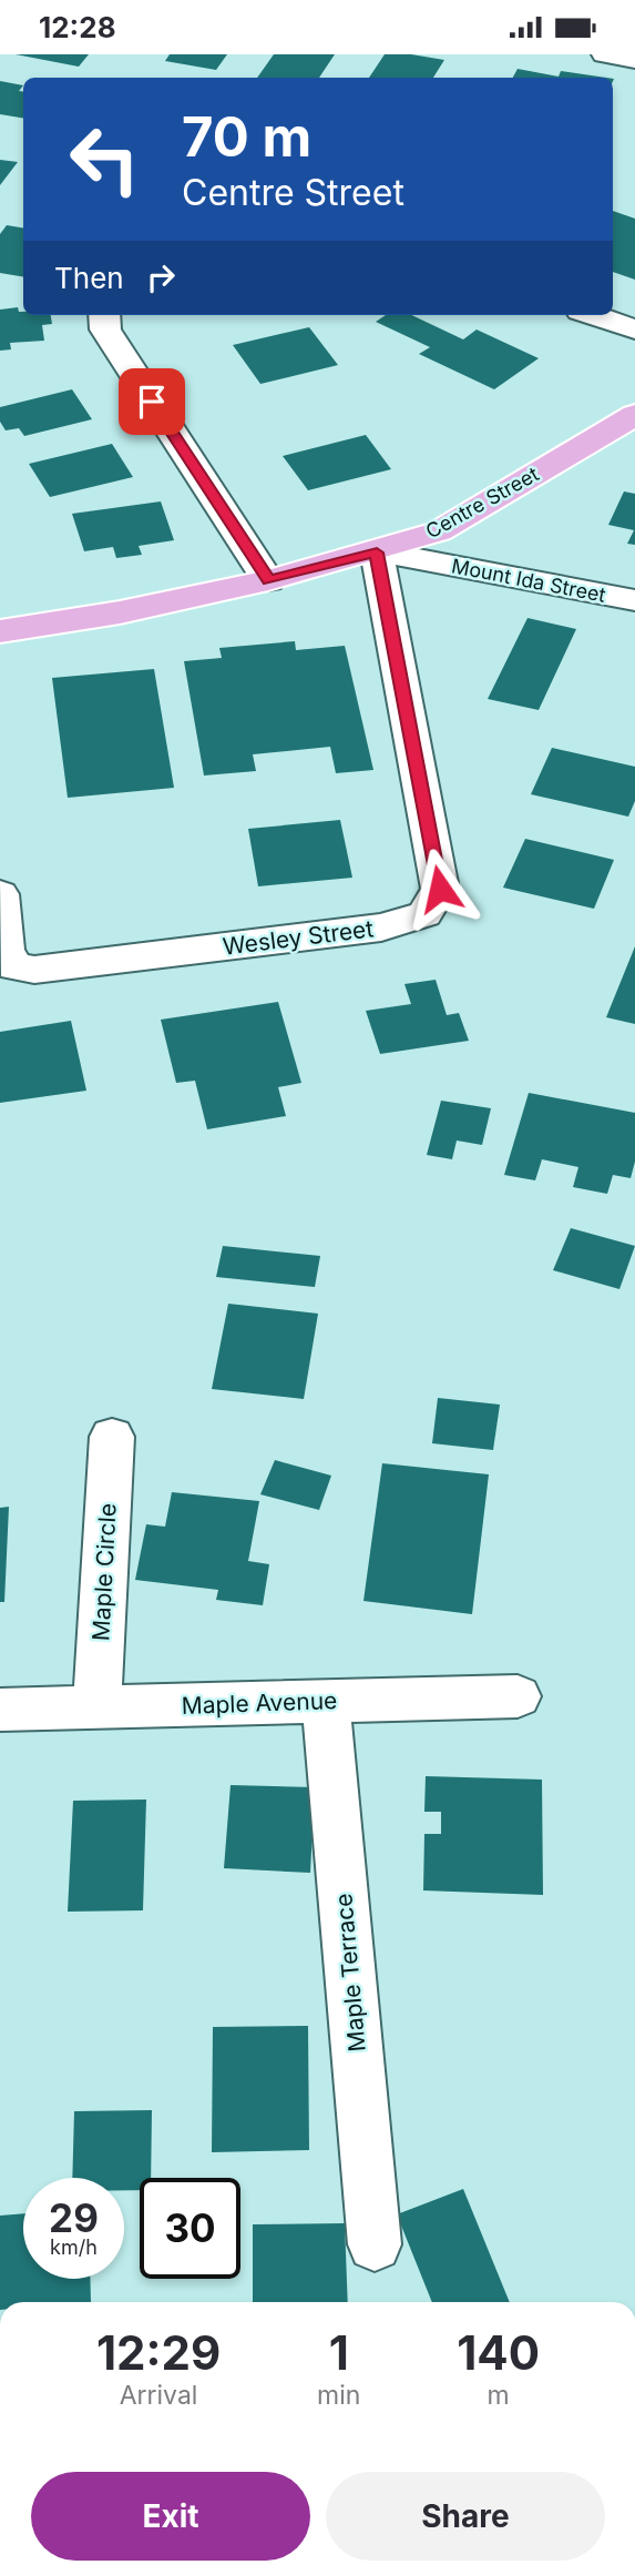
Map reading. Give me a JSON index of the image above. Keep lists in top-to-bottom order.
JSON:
{
  "streets": {
    "main road": ["Centre Street"],
    "street": [
      "Mount Ida Street",
      "Wesley Street",
      "Maple Circle",
      "Maple Avenue",
      "Maple Terrace"
    ]
  },
  "crossings": [
    ["Centre Street", "Mount Ida Street"],
    ["Centre Street", "Wesley Street"],
    ["Mount Ida Street", "Wesley Street"],
    ["Maple Circle", "Maple Avenue"],
    ["Maple Avenue", "Maple Terrace"]
  ],
  "page": {
    "status": "12:28",
    "turn": ["70 m", "Centre Street"],
    "then": "Then",
    "speed": "29 km/h",
    "limit": "30",
    "eta": [
      "12:29",
      "Arrival",
      "1",
      "min",
      "140",
      "m"
    ],
    "buttons": ["Exit", "Share"]
  }
}
